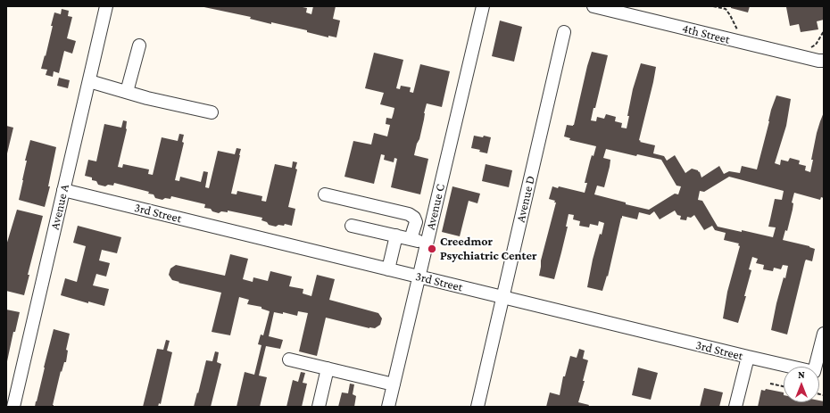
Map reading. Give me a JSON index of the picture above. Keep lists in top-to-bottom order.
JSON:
{
  "streets": {
    "street": [
      "4th Street",
      "Avenue D",
      "Avenue A",
      "Avenue C",
      "3rd Street"
    ]
  },
  "crossings": [
    ["Avenue D", "3rd Street"],
    ["Avenue A", "3rd Street"],
    ["Avenue C", "3rd Street"]
  ],
  "places": ["Creedmor Psychiatric Center"],
  "north": "top"
}
